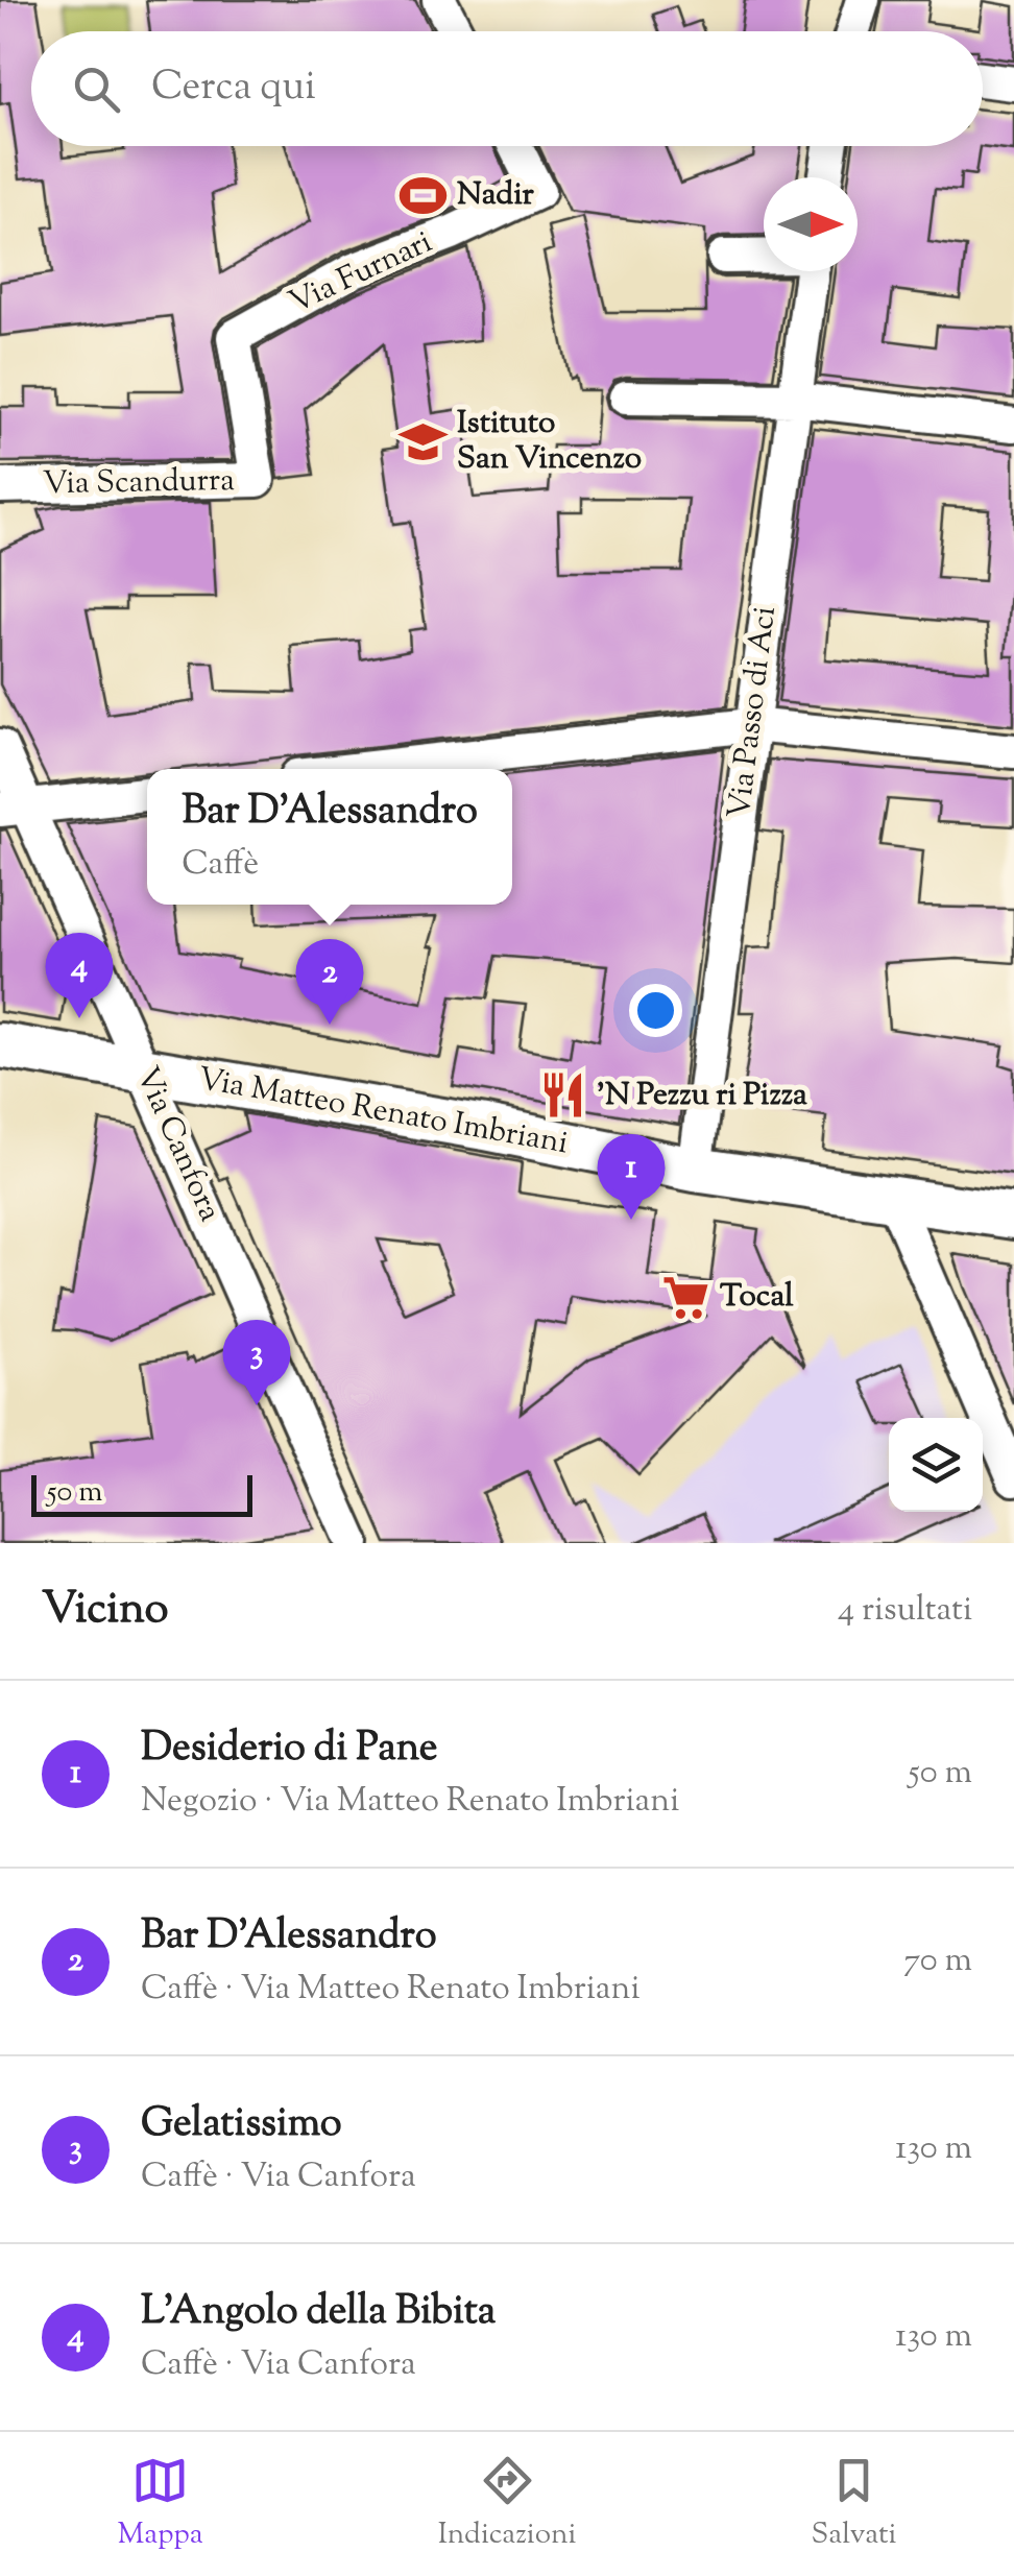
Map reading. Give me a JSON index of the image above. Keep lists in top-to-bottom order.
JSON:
{
  "streets": {
    "main road": ["Via Matteo Renato Imbriani"],
    "street": [
      "Via Furnari",
      "Via Scandurra",
      "Via Passo di Aci",
      "Via Canfora"
    ]
  },
  "crossings": [
    ["Via Furnari", "Via Scandurra"],
    ["Via Passo di Aci", "Via Matteo Renato Imbriani"],
    ["Via Matteo Renato Imbriani", "Via Canfora"]
  ],
  "places": {
    "sports": ["Nadir"],
    "school or university": ["Istituto San Vincenzo"],
    "restaurant": ["'N Pezzu ri Pizza"],
    "supermarket": ["Tocal"]
  },
  "scale_bar": "50 m",
  "north": "right",
  "page": {
    "search": "Cerca qui",
    "popup": ["Bar D'Alessandro", "Caffè"],
    "pins": [
      "4",
      "2",
      "1",
      "3"
    ],
    "scale": "50 m",
    "heading": ["Vicino", "4 risultati"],
    "list": [
      {
        "mark": "1",
        "name": "Desiderio di Pane",
        "note": "Negozio · Via Matteo Renato Imbriani",
        "value": "50 m"
      },
      {
        "mark": "2",
        "name": "Bar D'Alessandro",
        "note": "Caffè · Via Matteo Renato Imbriani",
        "value": "70 m"
      },
      {
        "mark": "3",
        "name": "Gelatissimo",
        "note": "Caffè · Via Canfora",
        "value": "130 m"
      },
      {
        "mark": "4",
        "name": "L'Angolo della Bibita",
        "note": "Caffè · Via Canfora",
        "value": "130 m"
      }
    ],
    "nav": ["Mappa", "Indicazioni", "Salvati"]
  }
}
